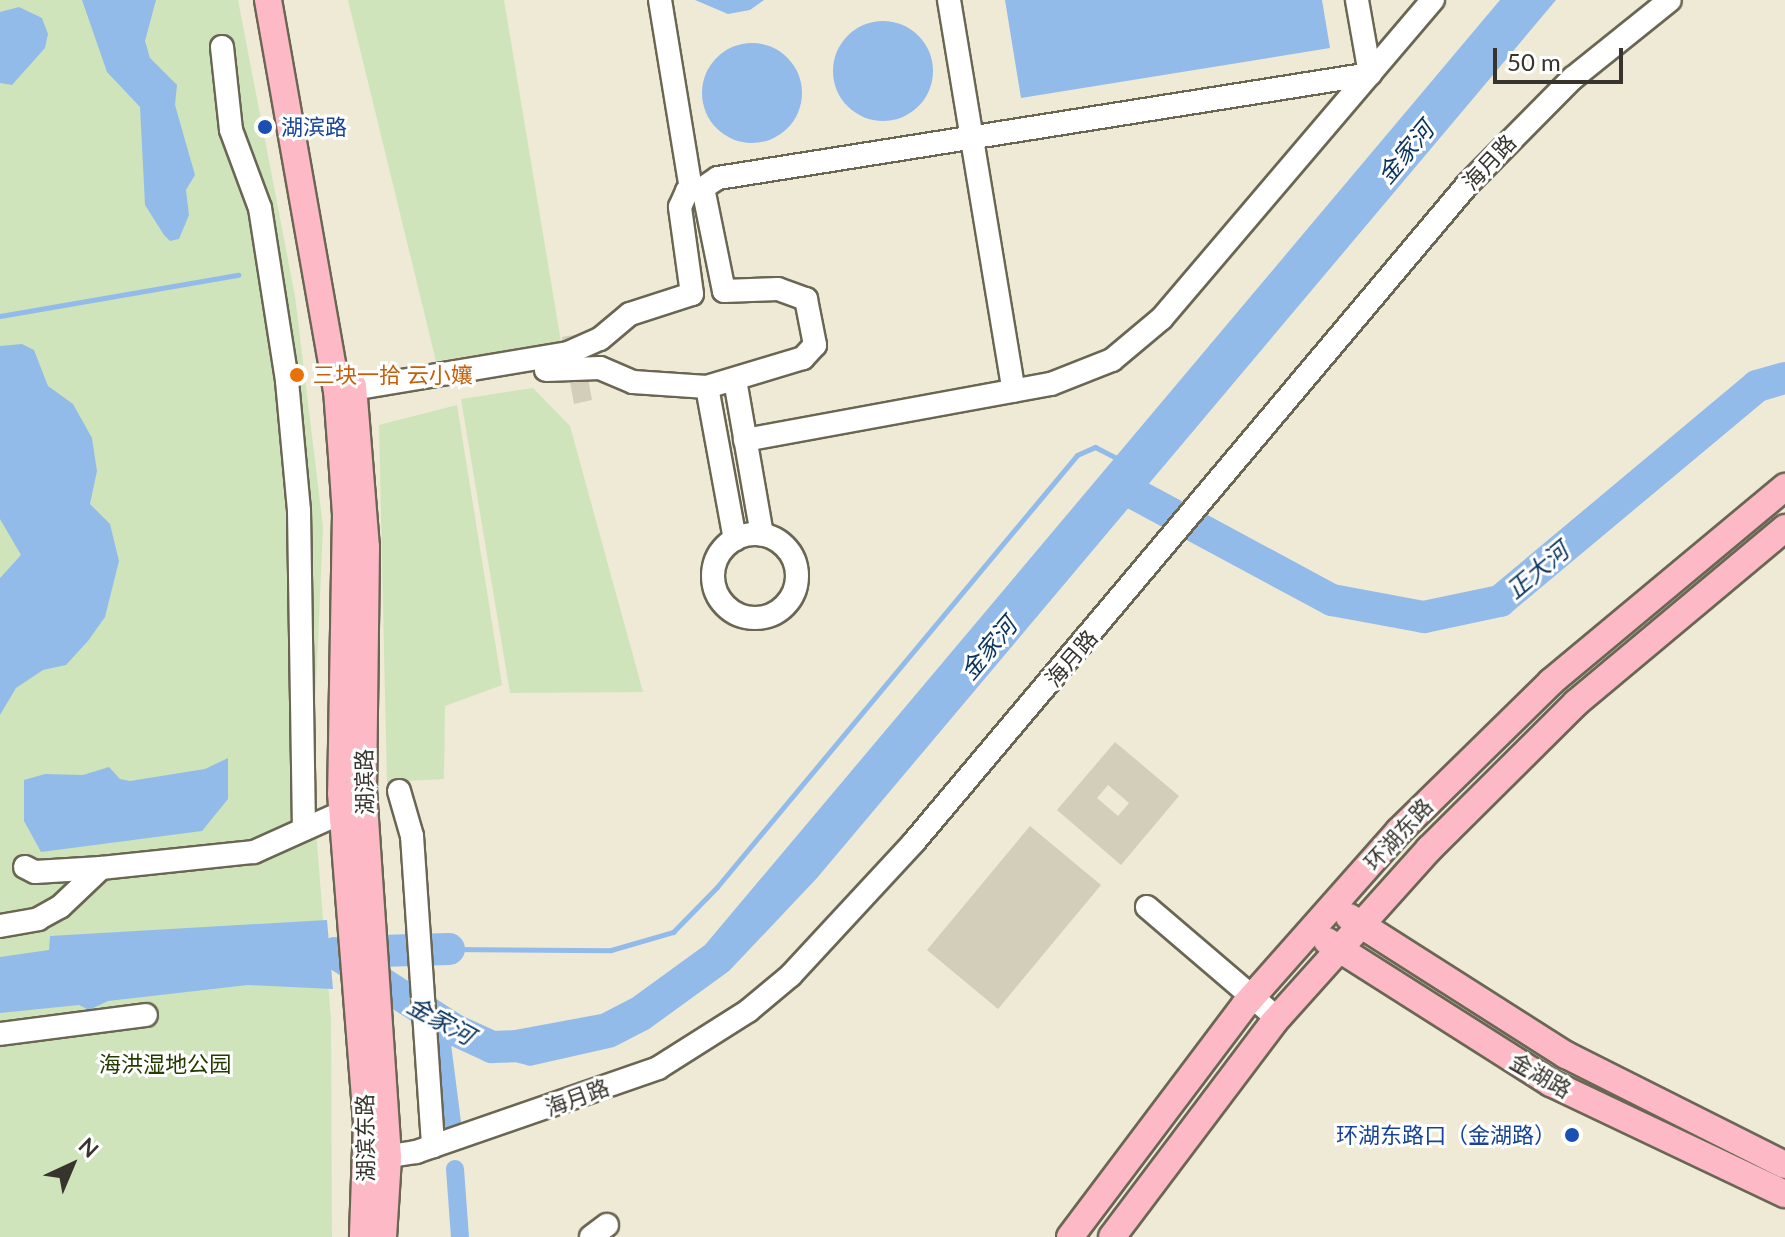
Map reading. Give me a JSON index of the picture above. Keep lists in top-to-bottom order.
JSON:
{
  "streets": {
    "main road": [
      "湖滨路",
      "环湖东路",
      "金湖路",
      "湖滨东路"
    ],
    "street": ["海月路"]
  },
  "crossings": [
    ["海月路", "湖滨东路"],
    ["湖滨路", "湖滨东路"],
    ["环湖东路", "金湖路"]
  ],
  "water": ["金家河", "正大河"],
  "parks": ["海洪湿地公园"],
  "places": ["湖滨路", "三块一拾 云小孃", "环湖东路口（金湖路）"],
  "scale_bar": "50 m",
  "north": "top right"
}
